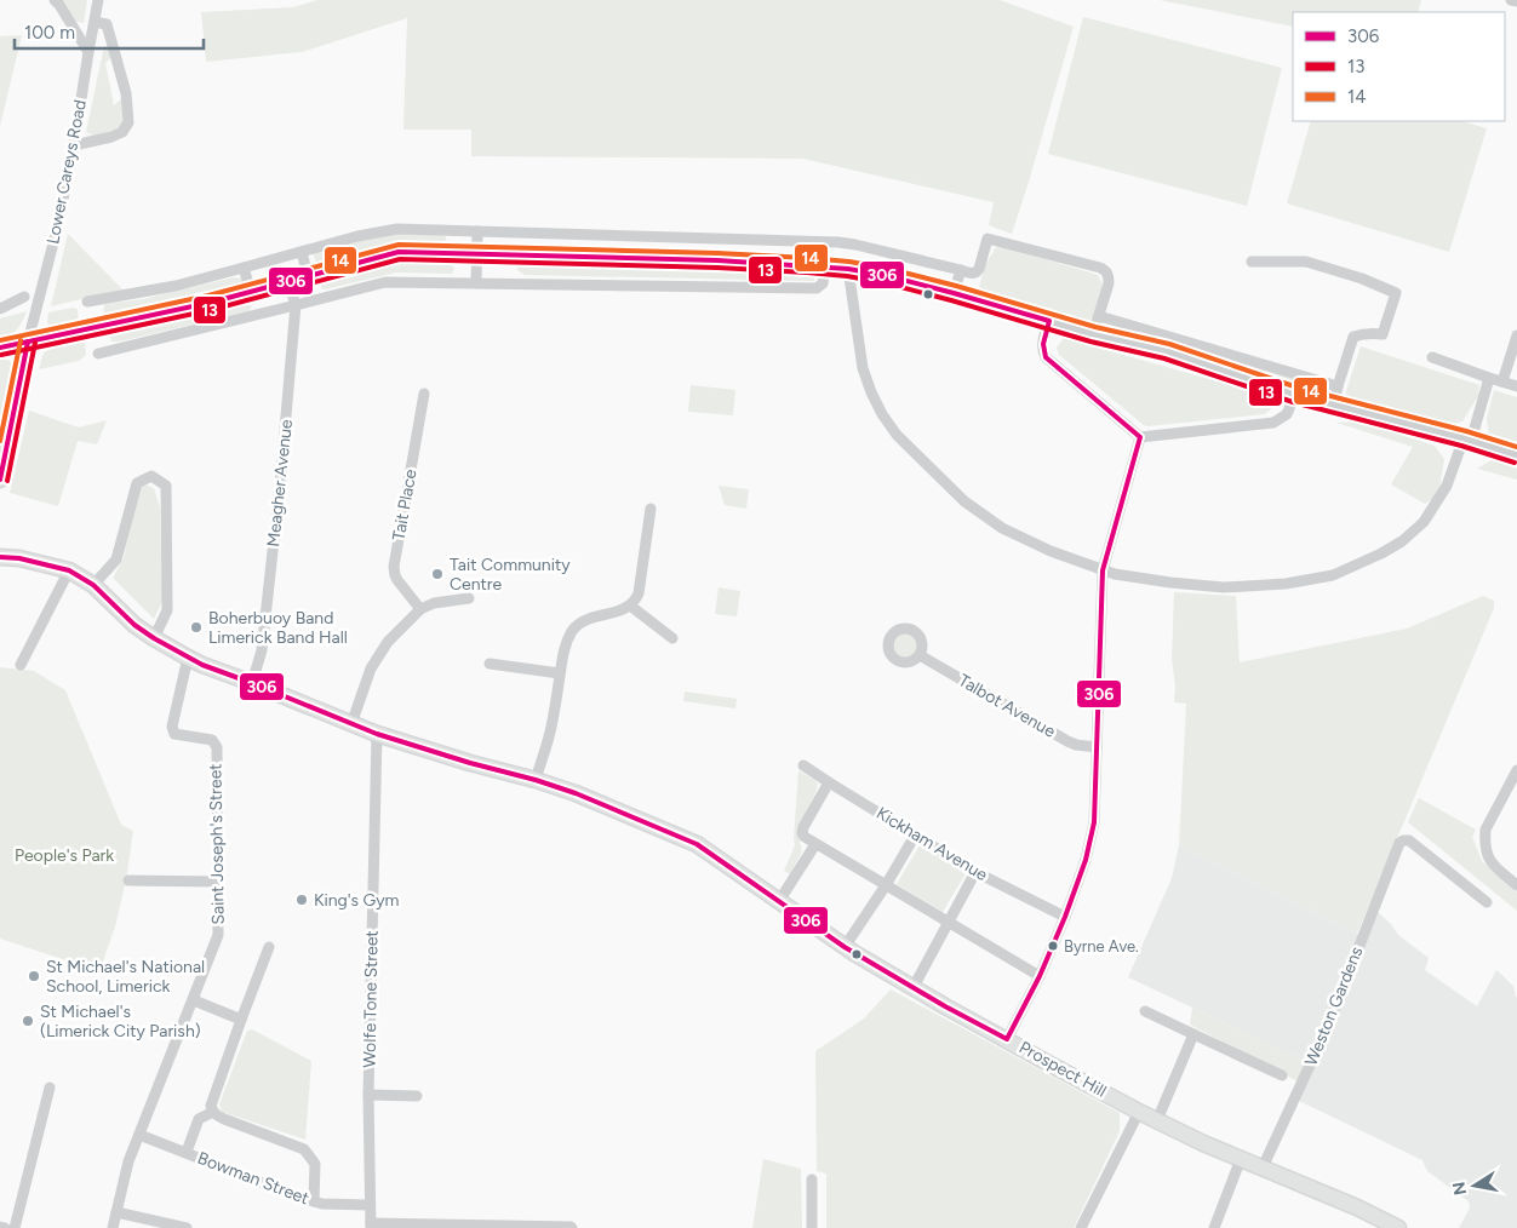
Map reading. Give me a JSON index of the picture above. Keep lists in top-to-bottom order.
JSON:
{
  "streets": {
    "main road": ["Prospect Hill"],
    "street": [
      "Lower Careys Road",
      "Meagher Avenue",
      "Tait Place",
      "Talbot Avenue",
      "Saint Joseph's Street",
      "Kickham Avenue",
      "Wolfe Tone Street",
      "Weston Gardens",
      "Bowman Street"
    ]
  },
  "crossings": [
    ["Meagher Avenue", "Prospect Hill"],
    ["Saint Joseph's Street", "Prospect Hill"],
    ["Saint Joseph's Street", "Bowman Street"],
    ["Wolfe Tone Street", "Prospect Hill"],
    ["Wolfe Tone Street", "Bowman Street"],
    ["Weston Gardens", "Prospect Hill"]
  ],
  "parks": ["People's Park"],
  "places": [
    "Tait Community Centre",
    "Boherbuoy Band Limerick Band Hall",
    "King's Gym",
    "Byrne Ave.",
    "St Michael's National School, Limerick",
    "St Michael's (Limerick City Parish)"
  ],
  "lines": ["transit line 14", "transit line 306", "transit line 13"],
  "legend": ["306", "13", "14"],
  "scale_bar": "100 m",
  "north": "left"
}
